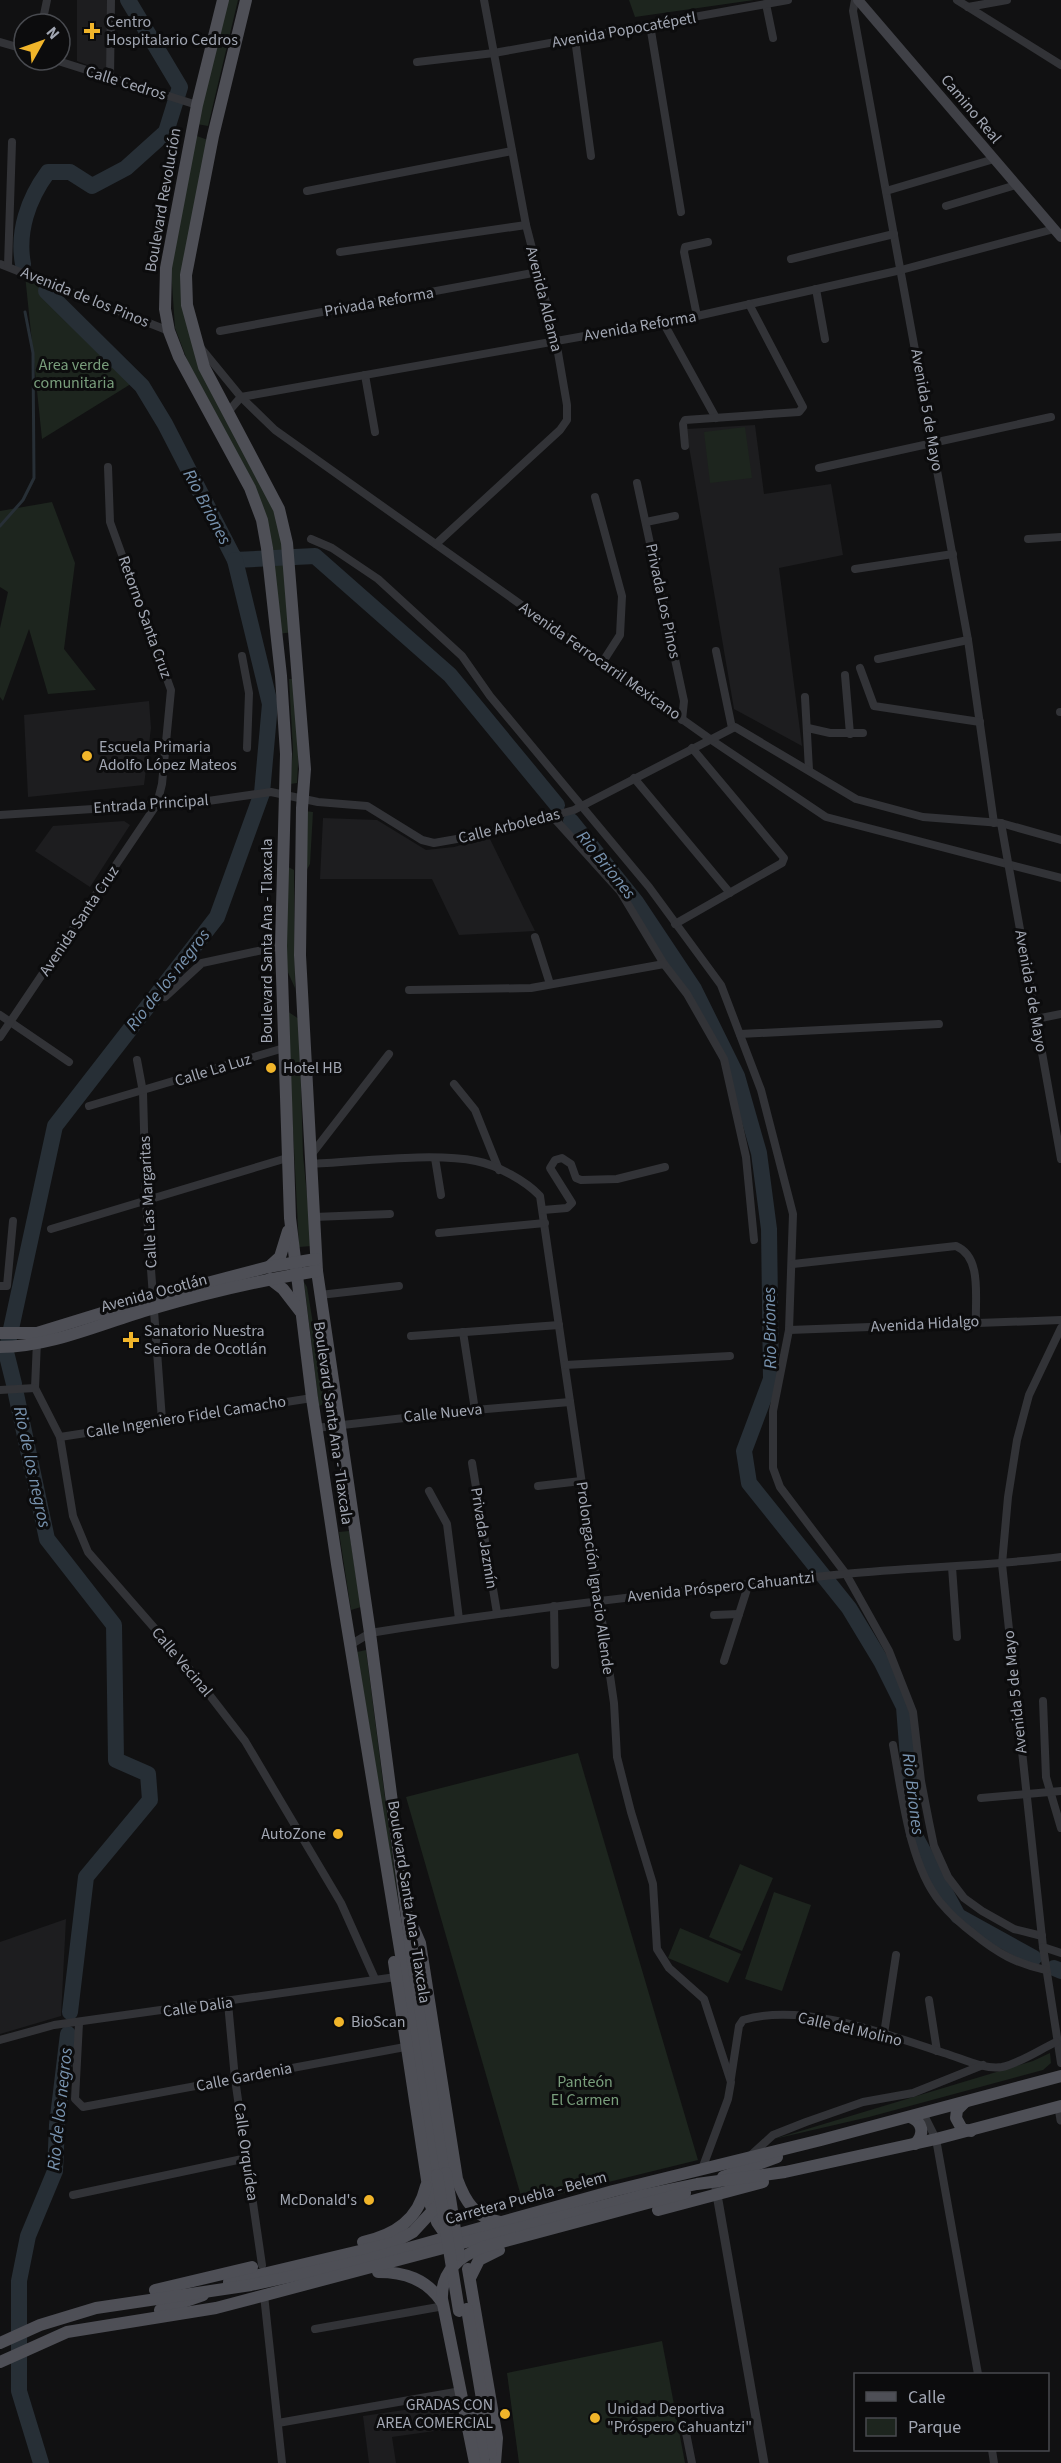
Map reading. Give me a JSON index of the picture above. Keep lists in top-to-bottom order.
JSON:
{
  "streets": {
    "main road": [
      "Camino Real",
      "Boulevard Revolución",
      "Boulevard Santa Ana - Tlaxcala",
      "Avenida Ocotlán",
      "Carretera Puebla - Belem"
    ],
    "street": [
      "Avenida Popocatépetl",
      "Calle Cedros",
      "Avenida de los Pinos",
      "Avenida Aldama",
      "Privada Reforma",
      "Avenida Reforma",
      "Avenida 5 de Mayo",
      "Privada Los Pinos",
      "Retorno Santa Cruz",
      "Avenida Ferrocarril Mexicano",
      "Entrada Principal",
      "Calle Arboledas",
      "Avenida Santa Cruz",
      "Calle La Luz",
      "Calle Las Margaritas",
      "Avenida Hidalgo",
      "Calle Nueva",
      "Calle Ingeniero Fidel Camacho",
      "Privada Jazmín",
      "Prolongación Ignacio Allende",
      "Avenida Próspero Cahuantzi",
      "Calle Vecinal",
      "Calle Dalia",
      "Calle del Molino",
      "Calle Gardenia",
      "Calle Orquídea"
    ]
  },
  "crossings": [
    ["Avenida Popocatépetl", "Avenida Aldama"],
    ["Calle Cedros", "Boulevard Revolución"],
    ["Camino Real", "Avenida Reforma"],
    ["Camino Real", "Avenida 5 de Mayo"],
    ["Boulevard Revolución", "Avenida de los Pinos"],
    ["Boulevard Revolución", "Boulevard Santa Ana - Tlaxcala"],
    ["Avenida Aldama", "Privada Reforma"],
    ["Avenida Aldama", "Avenida Reforma"],
    ["Avenida Aldama", "Avenida Ferrocarril Mexicano"],
    ["Avenida Reforma", "Avenida 5 de Mayo"],
    ["Avenida Reforma", "Avenida Ferrocarril Mexicano"],
    ["Avenida 5 de Mayo", "Avenida Ferrocarril Mexicano"],
    ["Avenida 5 de Mayo", "Avenida Próspero Cahuantzi"],
    ["Avenida 5 de Mayo", "Calle del Molino"],
    ["Privada Los Pinos", "Avenida Ferrocarril Mexicano"],
    ["Retorno Santa Cruz", "Entrada Principal"],
    ["Retorno Santa Cruz", "Avenida Santa Cruz"],
    ["Avenida Ferrocarril Mexicano", "Calle Arboledas"],
    ["Entrada Principal", "Calle Arboledas"],
    ["Entrada Principal", "Avenida Santa Cruz"],
    ["Entrada Principal", "Boulevard Santa Ana - Tlaxcala"],
    ["Calle Arboledas", "Boulevard Santa Ana - Tlaxcala"],
    ["Boulevard Santa Ana - Tlaxcala", "Calle La Luz"],
    ["Boulevard Santa Ana - Tlaxcala", "Avenida Ocotlán"],
    ["Boulevard Santa Ana - Tlaxcala", "Calle Nueva"],
    ["Boulevard Santa Ana - Tlaxcala", "Calle Ingeniero Fidel Camacho"],
    ["Boulevard Santa Ana - Tlaxcala", "Prolongación Ignacio Allende"],
    ["Boulevard Santa Ana - Tlaxcala", "Avenida Próspero Cahuantzi"],
    ["Calle La Luz", "Calle Las Margaritas"],
    ["Calle Las Margaritas", "Avenida Ocotlán"],
    ["Calle Las Margaritas", "Calle Ingeniero Fidel Camacho"],
    ["Avenida Ocotlán", "Calle Vecinal"],
    ["Calle Nueva", "Prolongación Ignacio Allende"],
    ["Calle Ingeniero Fidel Camacho", "Calle Vecinal"],
    ["Privada Jazmín", "Avenida Próspero Cahuantzi"],
    ["Prolongación Ignacio Allende", "Avenida Próspero Cahuantzi"],
    ["Prolongación Ignacio Allende", "Calle del Molino"],
    ["Calle Vecinal", "Calle Dalia"],
    ["Calle Dalia", "Calle Gardenia"],
    ["Calle Dalia", "Calle Orquídea"],
    ["Calle del Molino", "Carretera Puebla - Belem"],
    ["Calle Gardenia", "Calle Orquídea"]
  ],
  "water": ["Rio Briones", "Rio de los negros"],
  "parks": ["Area verde comunitaria", "Panteón El Carmen"],
  "places": {
    "health": ["Centro Hospitalario Cedros", "Sanatorio Nuestra Señora de Ocotlán"],
    "other": [
      "Escuela Primaria Adolfo López Mateos",
      "Hotel HB",
      "AutoZone",
      "BioScan",
      "McDonald's",
      "GRADAS CON AREA COMERCIAL",
      "Unidad Deportiva \"Próspero Cahuantzi\""
    ]
  },
  "legend": ["Calle", "Parque"],
  "north": "top right"
}
